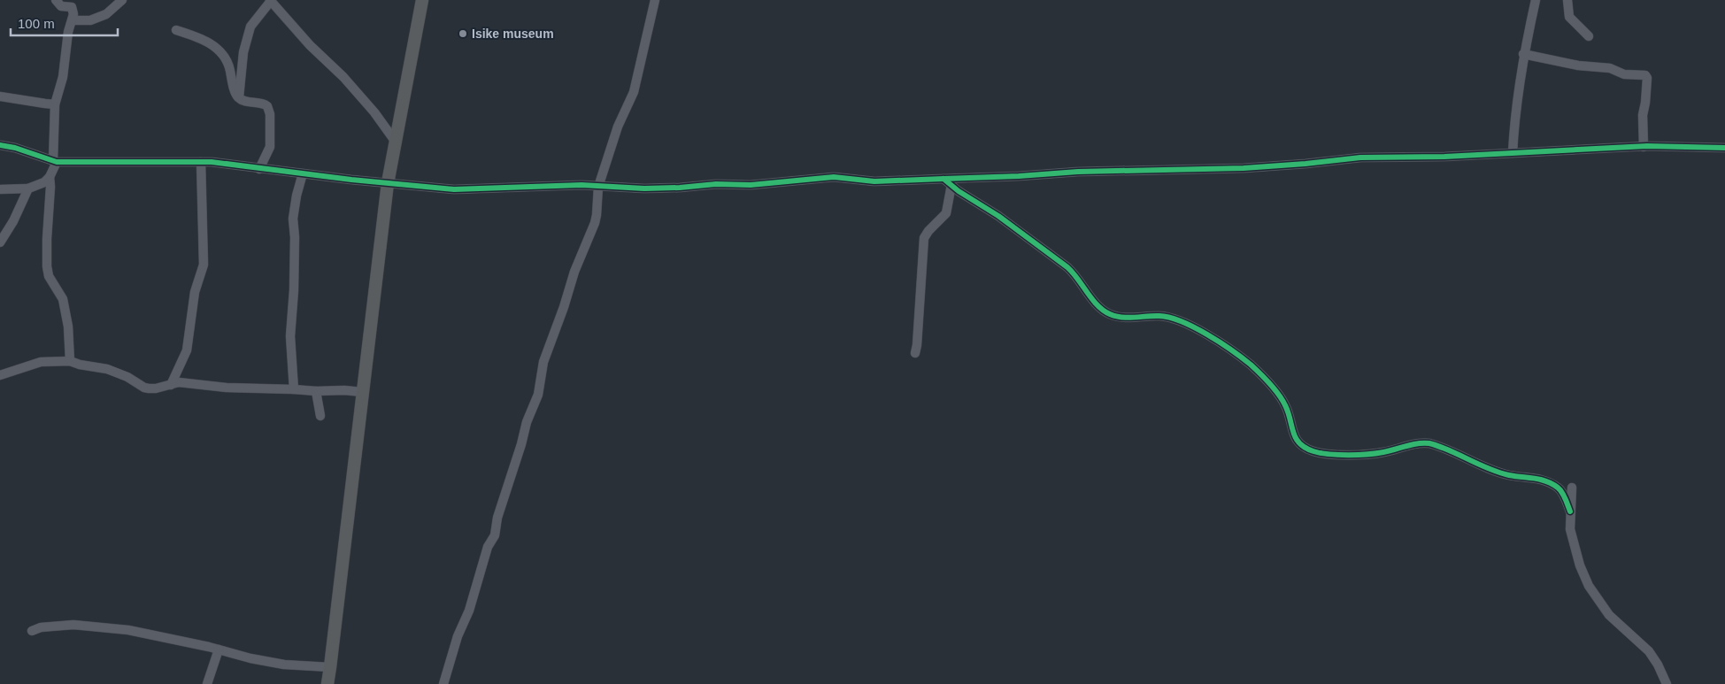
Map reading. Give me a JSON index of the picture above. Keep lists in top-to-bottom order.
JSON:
{
  "places": ["Isike museum"],
  "scale_bar": "100 m"
}
